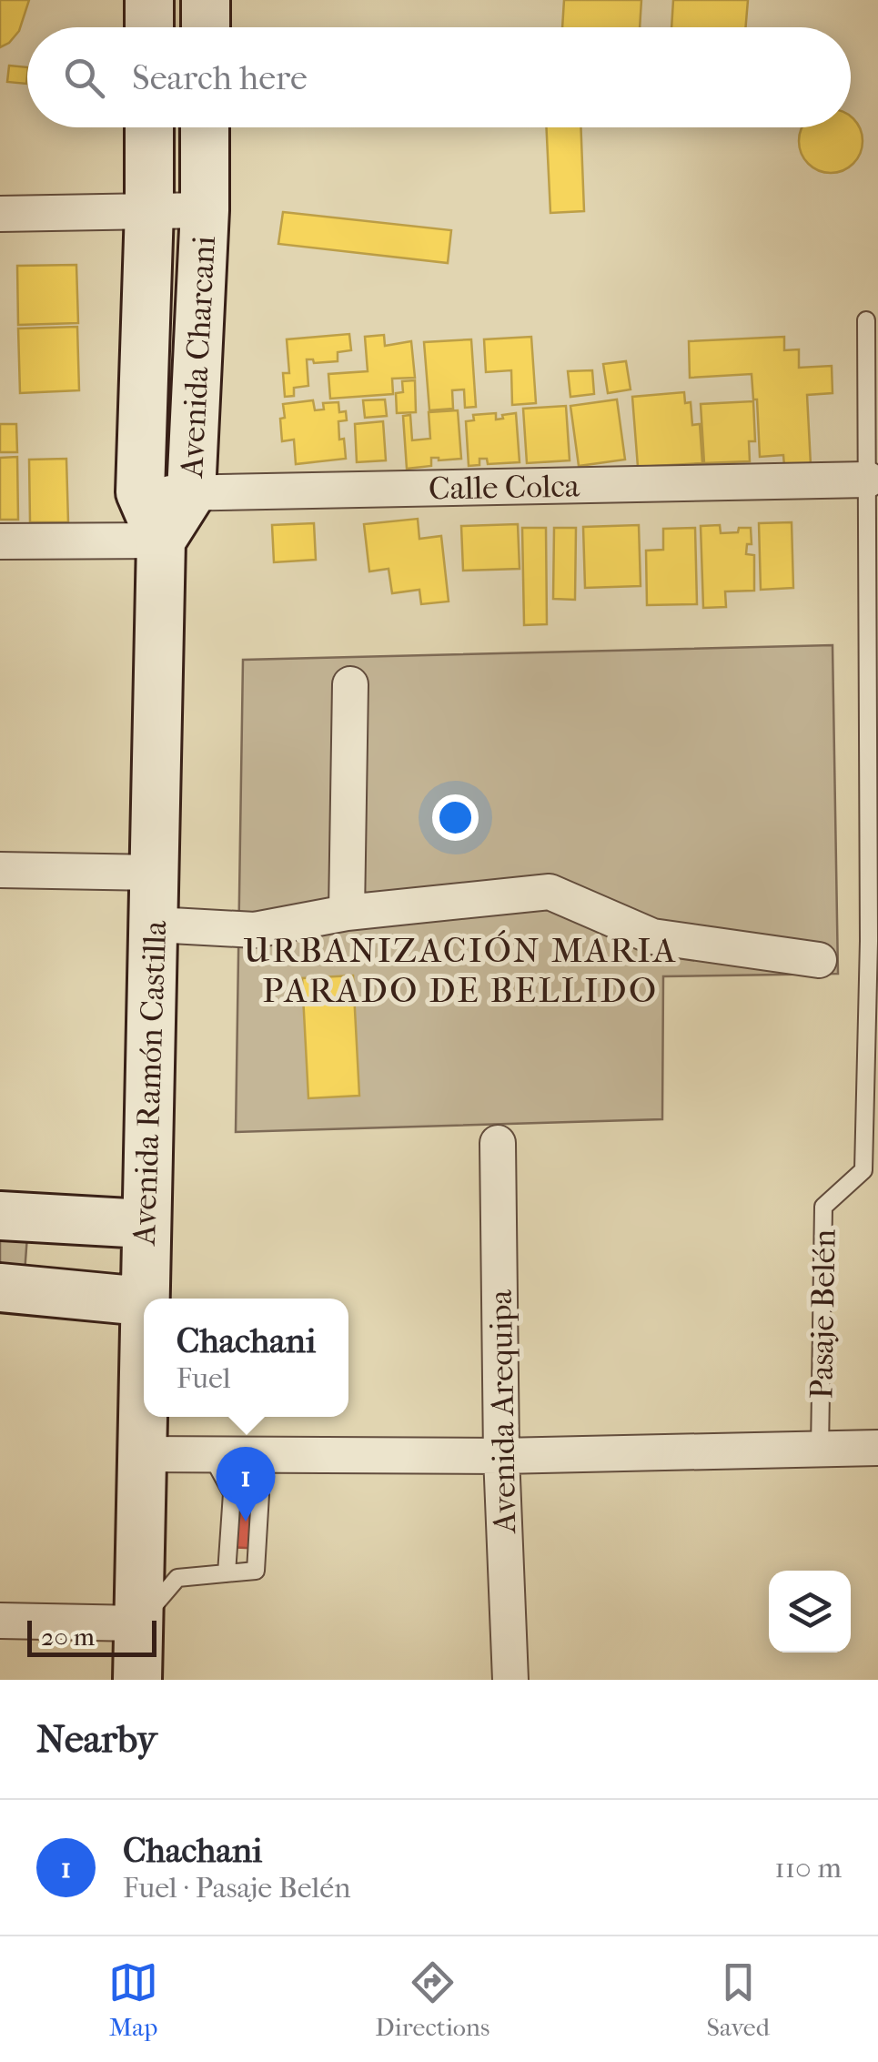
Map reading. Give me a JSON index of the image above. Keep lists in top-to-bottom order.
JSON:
{
  "streets": {
    "main road": ["Avenida Charcani", "Avenida Ramón Castilla"],
    "street": ["Calle Colca", "Avenida Arequipa"],
    "lane": ["Pasaje Belén"]
  },
  "crossings": [
    ["Avenida Charcani", "Calle Colca"],
    ["Avenida Charcani", "Avenida Ramón Castilla"],
    ["Calle Colca", "Pasaje Belén"]
  ],
  "districts": ["URBANIZACIÓN MARIA PARADO DE BELLIDO"],
  "scale_bar": "20 m",
  "page": {
    "search": "Search here",
    "popup": ["Chachani", "Fuel"],
    "pins": "1",
    "scale": "20 m",
    "heading": "Nearby",
    "list": [
      {
        "mark": "1",
        "name": "Chachani",
        "note": "Fuel · Pasaje Belén",
        "value": "110 m"
      }
    ],
    "nav": ["Map", "Directions", "Saved"]
  }
}
